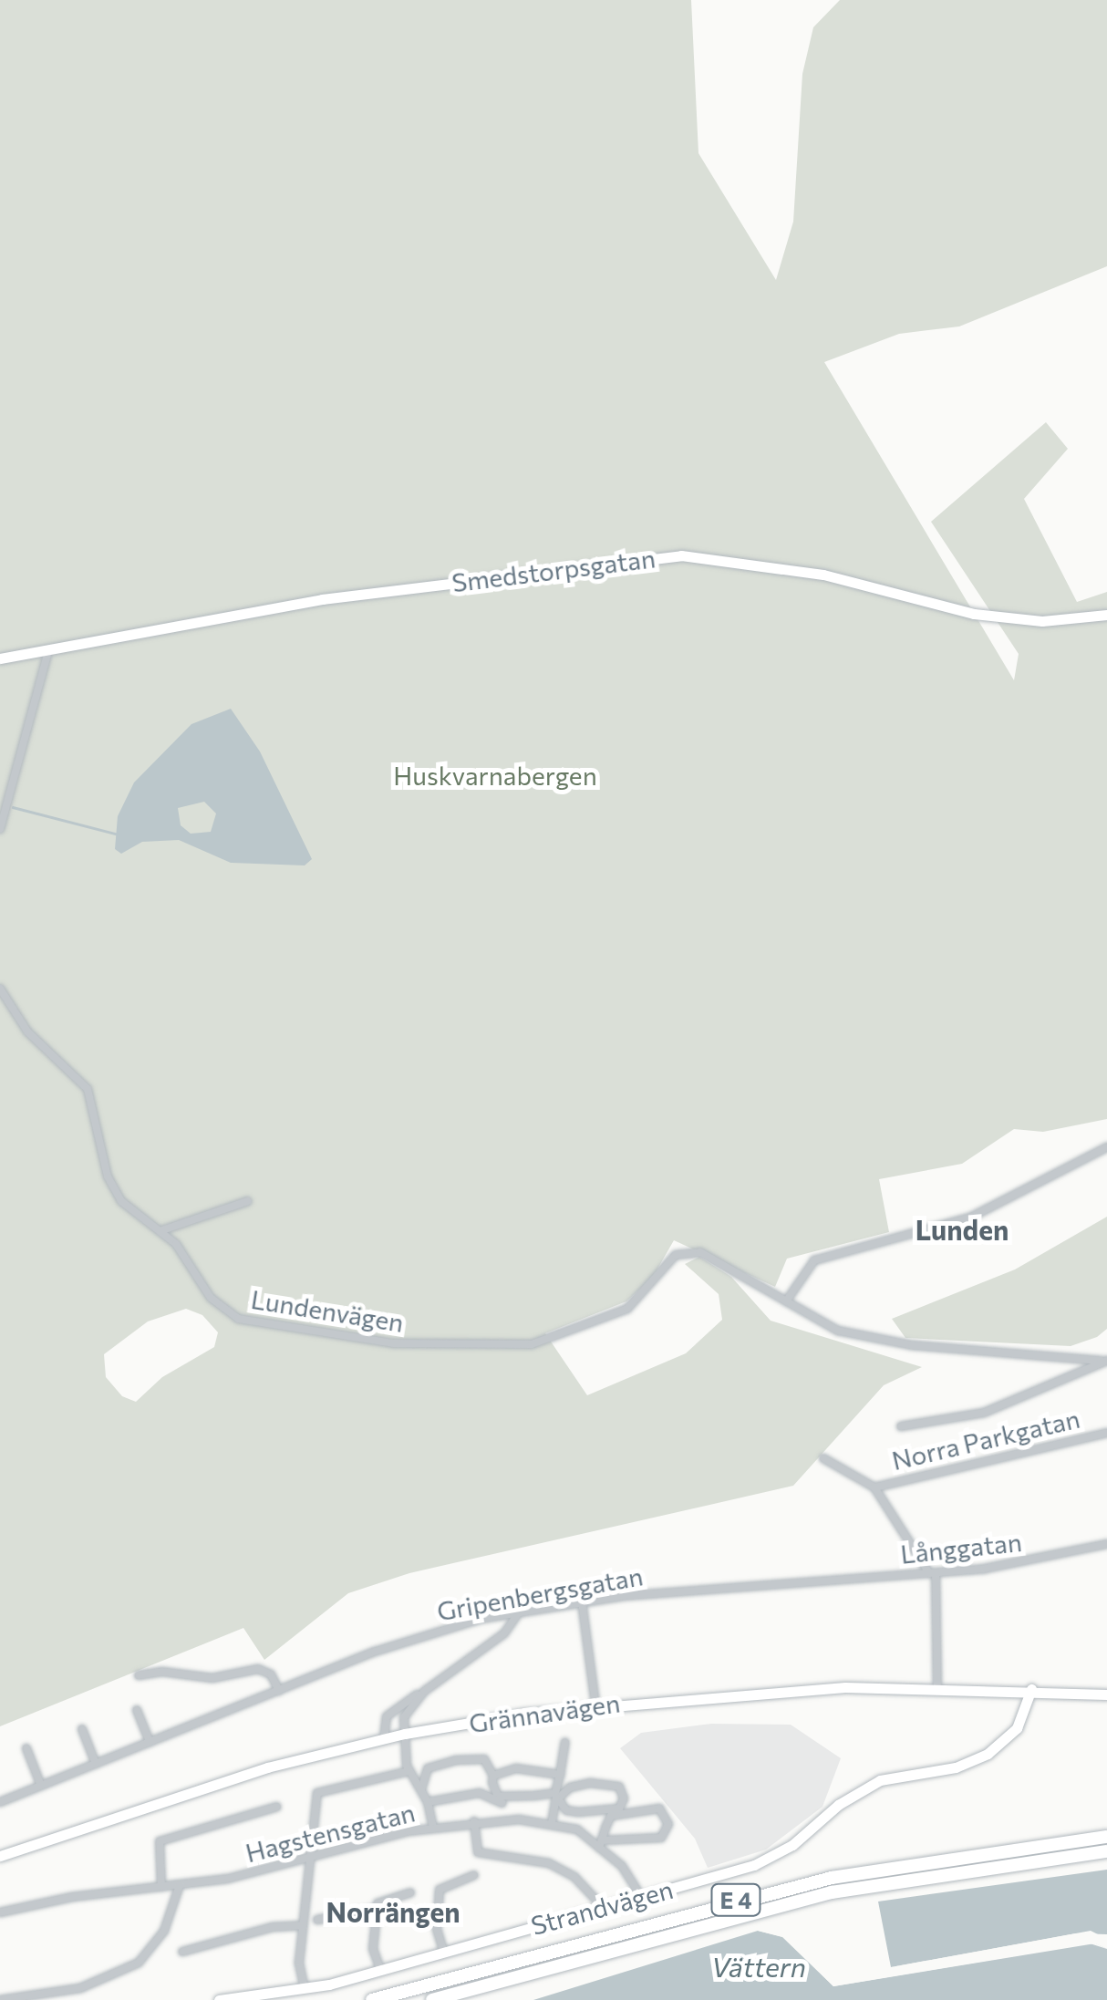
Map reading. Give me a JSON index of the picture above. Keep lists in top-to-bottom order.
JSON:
{
  "streets": {
    "highway": ["E 4"],
    "street": [
      "Smedstorpsgatan",
      "Lundenvägen",
      "Norra Parkgatan",
      "Långgatan",
      "Gripenbergsgatan",
      "Grännavägen",
      "Hagstensgatan",
      "Strandvägen"
    ]
  },
  "crossings": [
    ["Långgatan", "Gripenbergsgatan"],
    ["Grännavägen", "Strandvägen"],
    ["Hagstensgatan", "Strandvägen"]
  ],
  "districts": ["Lunden", "Norrängen"],
  "water": ["Vättern"],
  "parks": ["Huskvarnabergen"]
}
